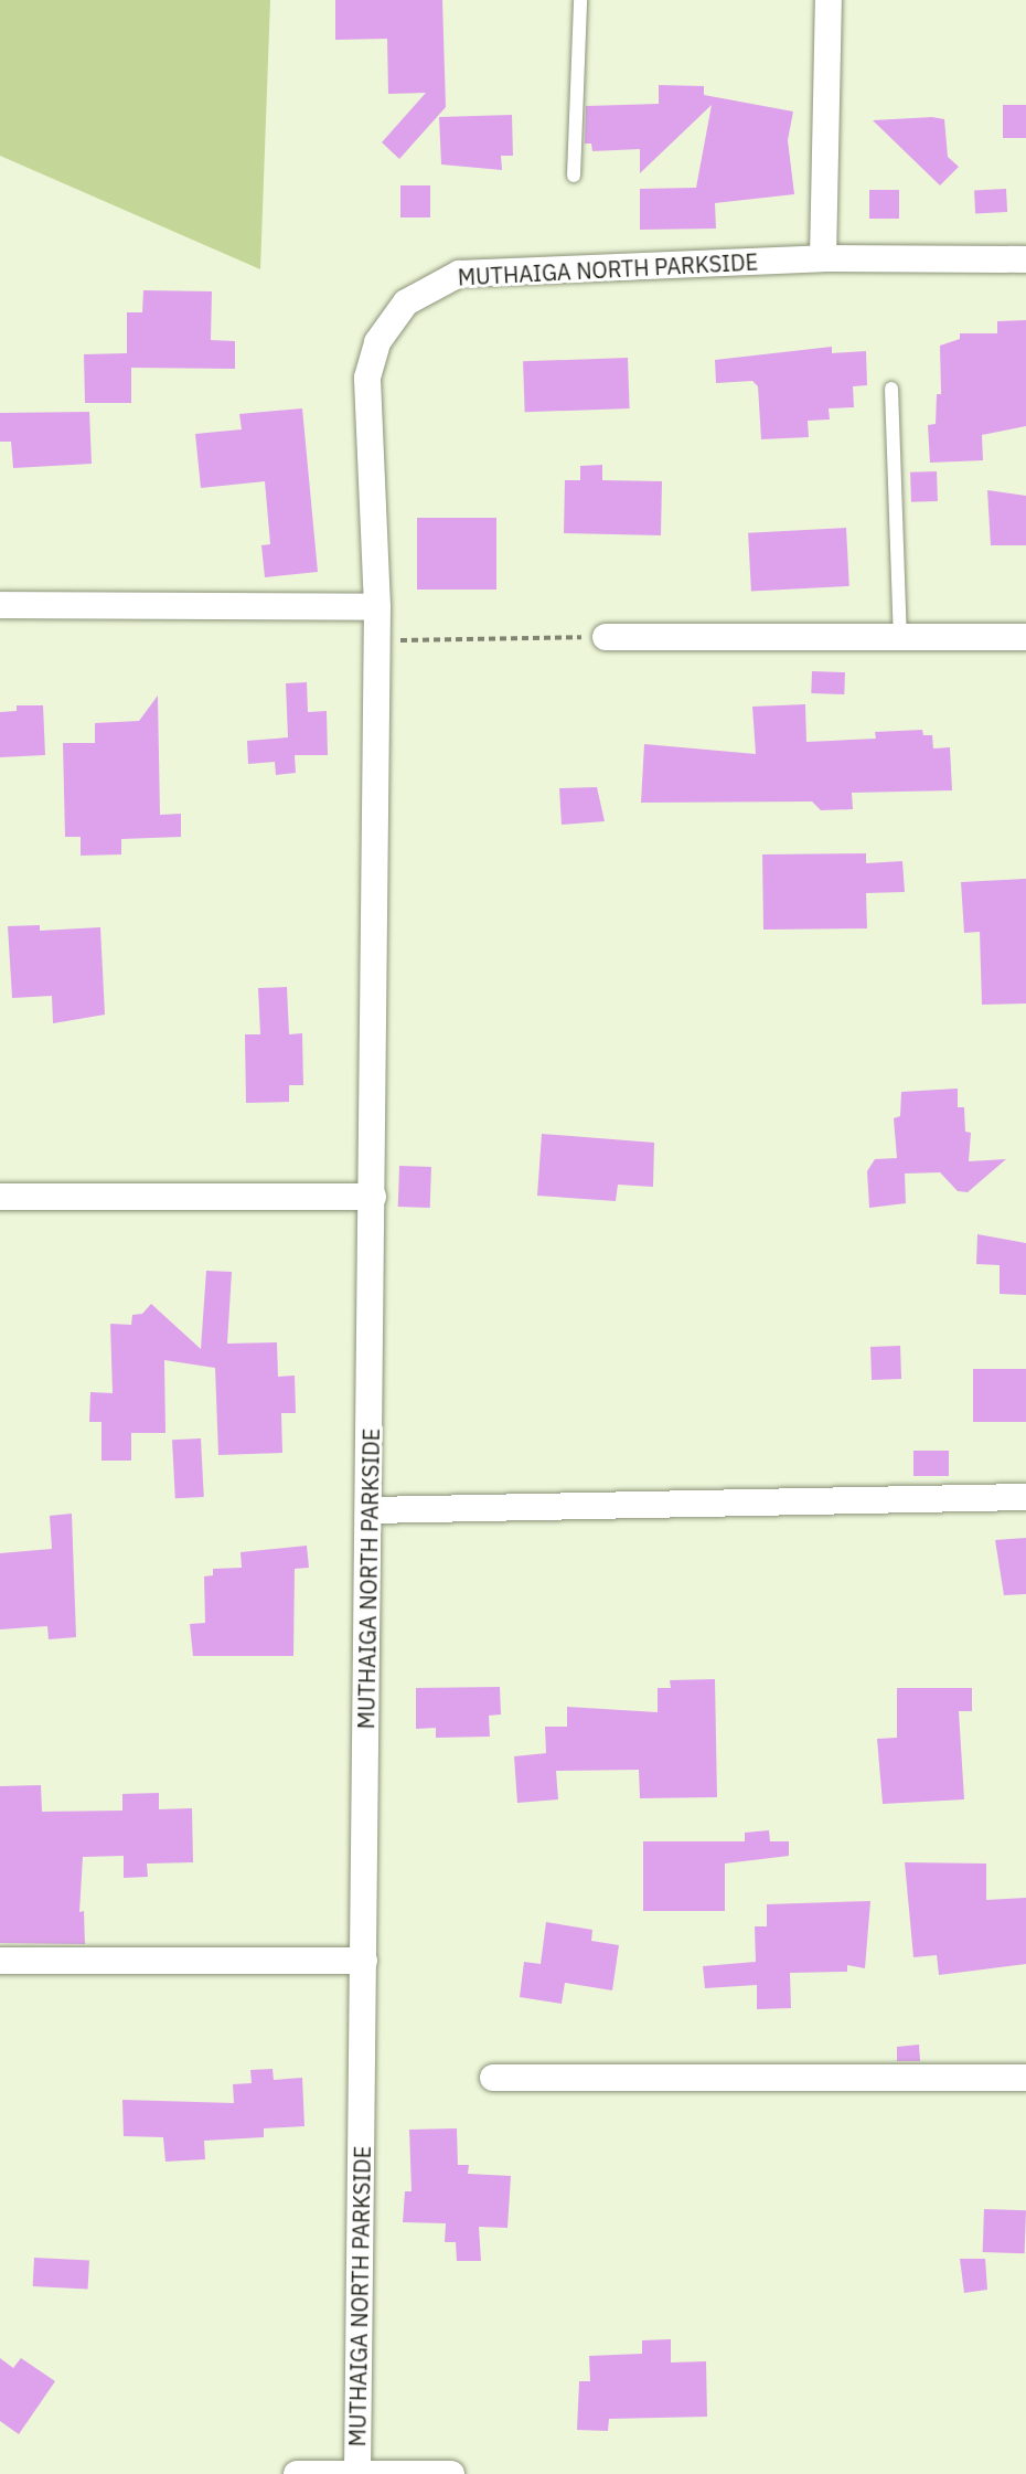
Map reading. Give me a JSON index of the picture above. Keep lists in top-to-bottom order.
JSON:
{
  "streets": {
    "street": ["MUTHAIGA NORTH PARKSIDE"]
  }
}
